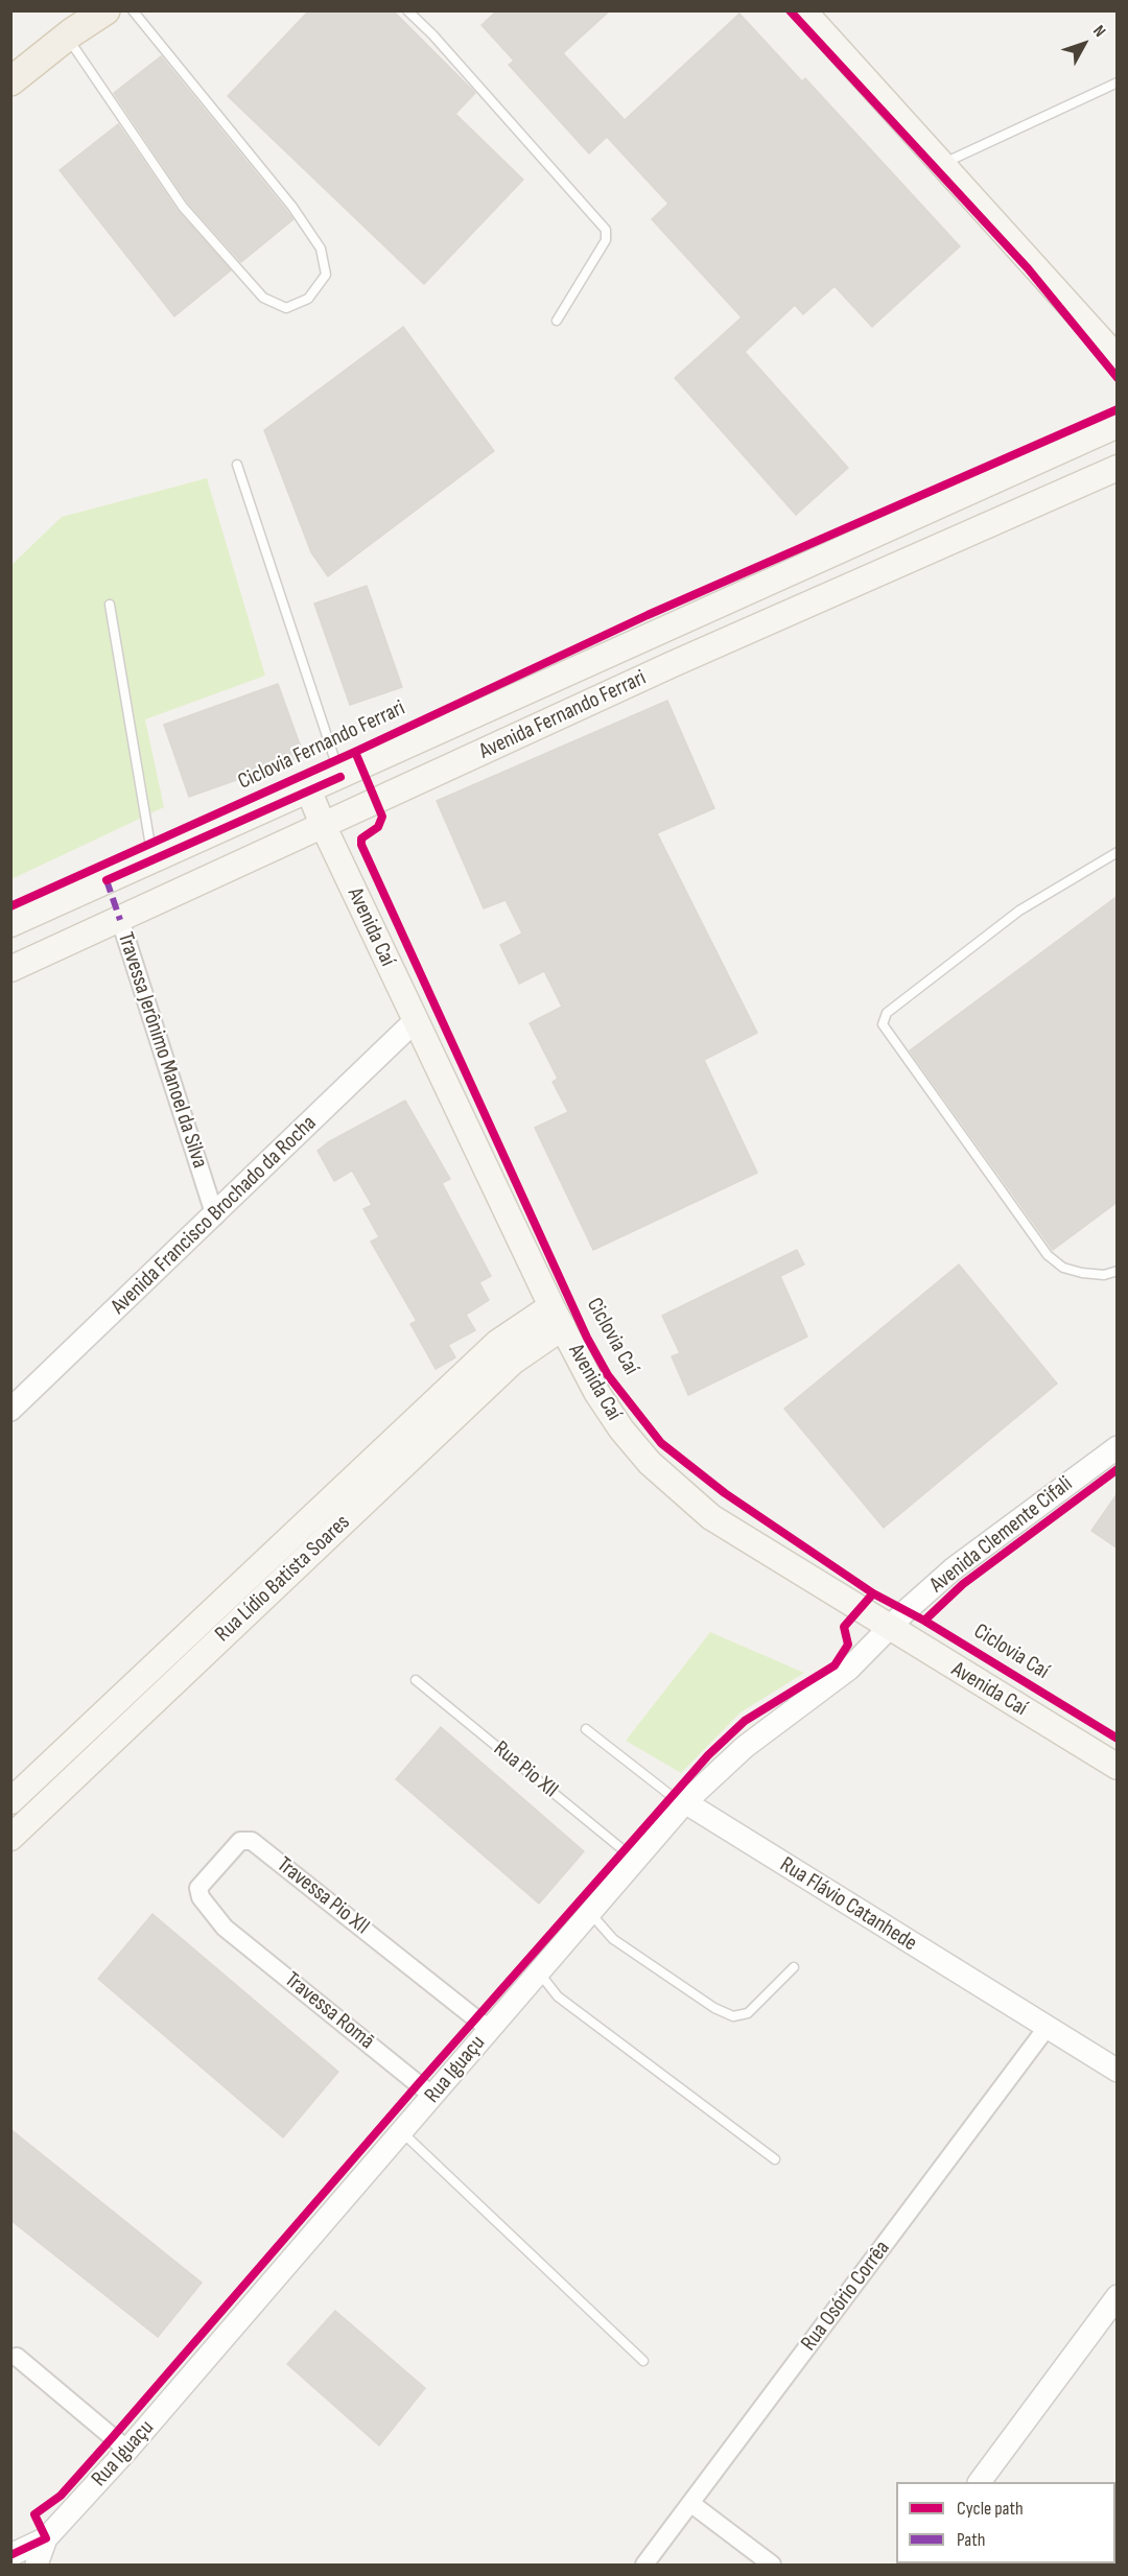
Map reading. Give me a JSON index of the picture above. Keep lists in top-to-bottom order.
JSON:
{
  "streets": {
    "main road": ["Avenida Fernando Ferrari", "Avenida Caí", "Rua Lídio Batista Soares"],
    "street": [
      "Travessa Jerônimo Manoel da Silva",
      "Avenida Francisco Brochado da Rocha",
      "Avenida Clemente Cifali",
      "Travessa Pio XII",
      "Rua Flávio Catanhede",
      "Travessa Romã",
      "Rua Iguaçu",
      "Rua Osório Corrêa"
    ],
    "lane": ["Rua Pio XII"],
    "cycle path": ["Ciclovia Fernando Ferrari"]
  },
  "crossings": [
    ["Avenida Fernando Ferrari", "Avenida Caí"],
    ["Avenida Fernando Ferrari", "Travessa Jerônimo Manoel da Silva"],
    ["Avenida Caí", "Avenida Francisco Brochado da Rocha"],
    ["Avenida Caí", "Avenida Clemente Cifali"],
    ["Avenida Caí", "Rua Lídio Batista Soares"],
    ["Avenida Caí", "Rua Iguaçu"],
    ["Travessa Jerônimo Manoel da Silva", "Avenida Francisco Brochado da Rocha"],
    ["Avenida Clemente Cifali", "Rua Iguaçu"],
    ["Rua Pio XII", "Rua Iguaçu"],
    ["Travessa Pio XII", "Travessa Romã"],
    ["Travessa Pio XII", "Rua Iguaçu"],
    ["Rua Flávio Catanhede", "Rua Iguaçu"],
    ["Rua Flávio Catanhede", "Rua Osório Corrêa"],
    ["Travessa Romã", "Rua Iguaçu"]
  ],
  "legend": ["Cycle path", "Path"],
  "north": "top right"
}
